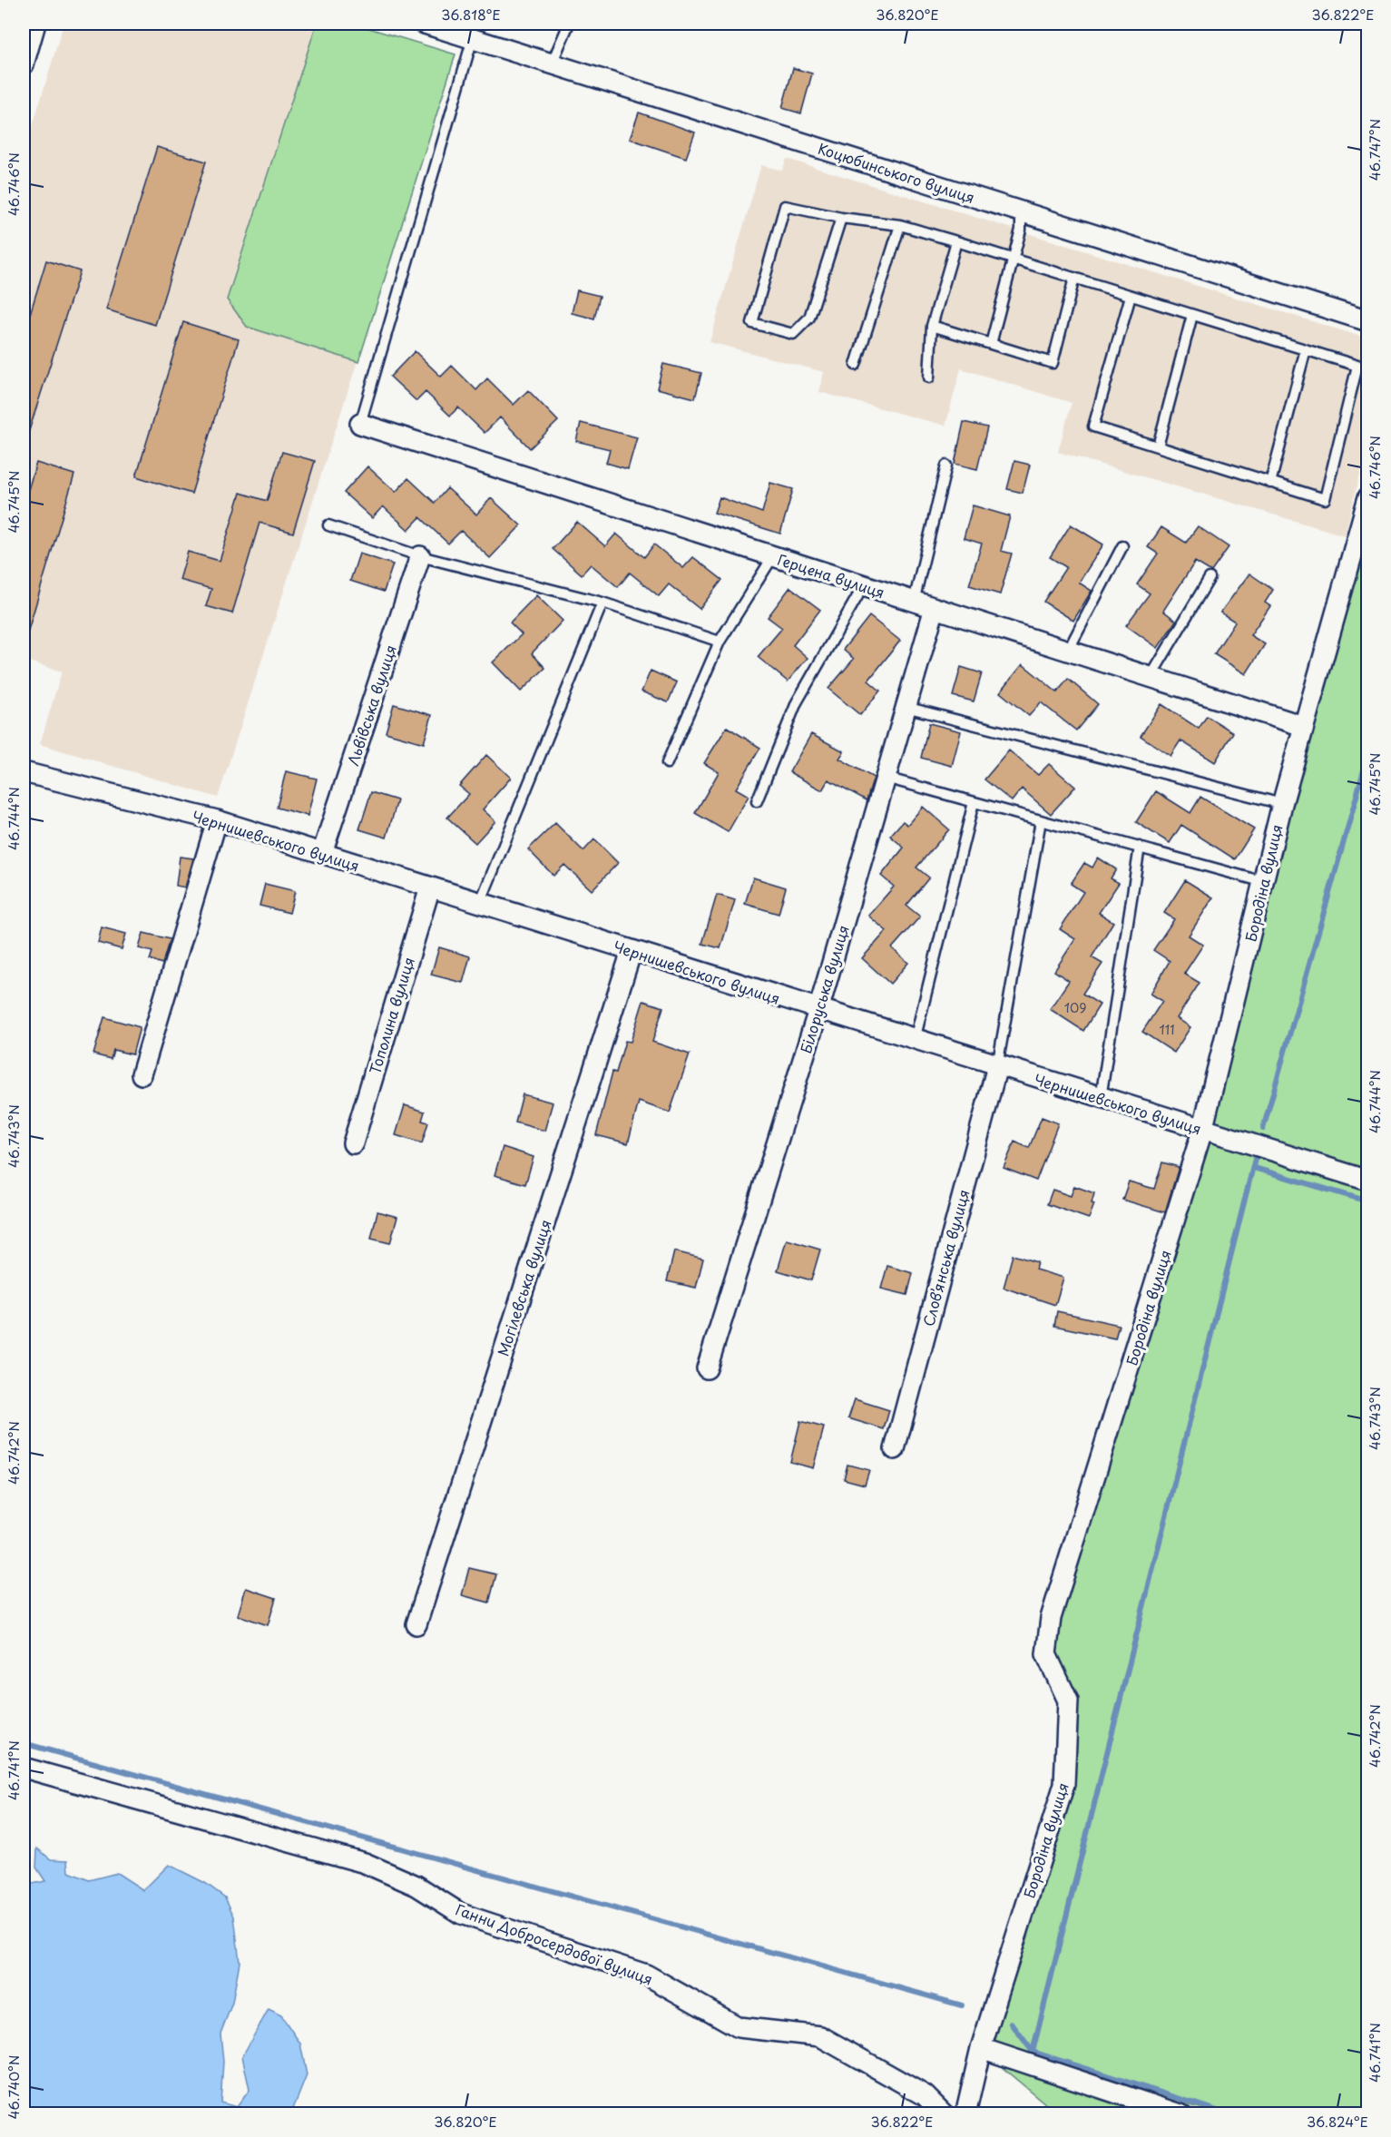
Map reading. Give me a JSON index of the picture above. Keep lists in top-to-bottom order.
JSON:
{
  "streets": {
    "street": [
      "Коцюбинського вулиця",
      "Герцена вулиця",
      "Львівська вулиця",
      "Чернишевського вулиця",
      "Бородіна вулиця",
      "Білоруська вулиця",
      "Тополина вулиця",
      "Слов’янська вулиця",
      "Могілевська вулиця",
      "Ганни Добросердової вулиця"
    ]
  },
  "crossings": [
    ["Герцена вулиця", "Бородіна вулиця"],
    ["Герцена вулиця", "Білоруська вулиця"],
    ["Львівська вулиця", "Чернишевського вулиця"],
    ["Чернишевського вулиця", "Бородіна вулиця"],
    ["Чернишевського вулиця", "Білоруська вулиця"],
    ["Чернишевського вулиця", "Тополина вулиця"],
    ["Чернишевського вулиця", "Слов’янська вулиця"],
    ["Чернишевського вулиця", "Могілевська вулиця"]
  ],
  "house_numbers": ["109", "111"],
  "coordinates": [
    "36.818°E",
    "36.820°E",
    "36.822°E",
    "46.747°N",
    "46.746°N",
    "46.745°N",
    "46.744°N",
    "46.743°N",
    "46.742°N",
    "46.741°N",
    "46.740°N",
    "36.824°E"
  ]
}
